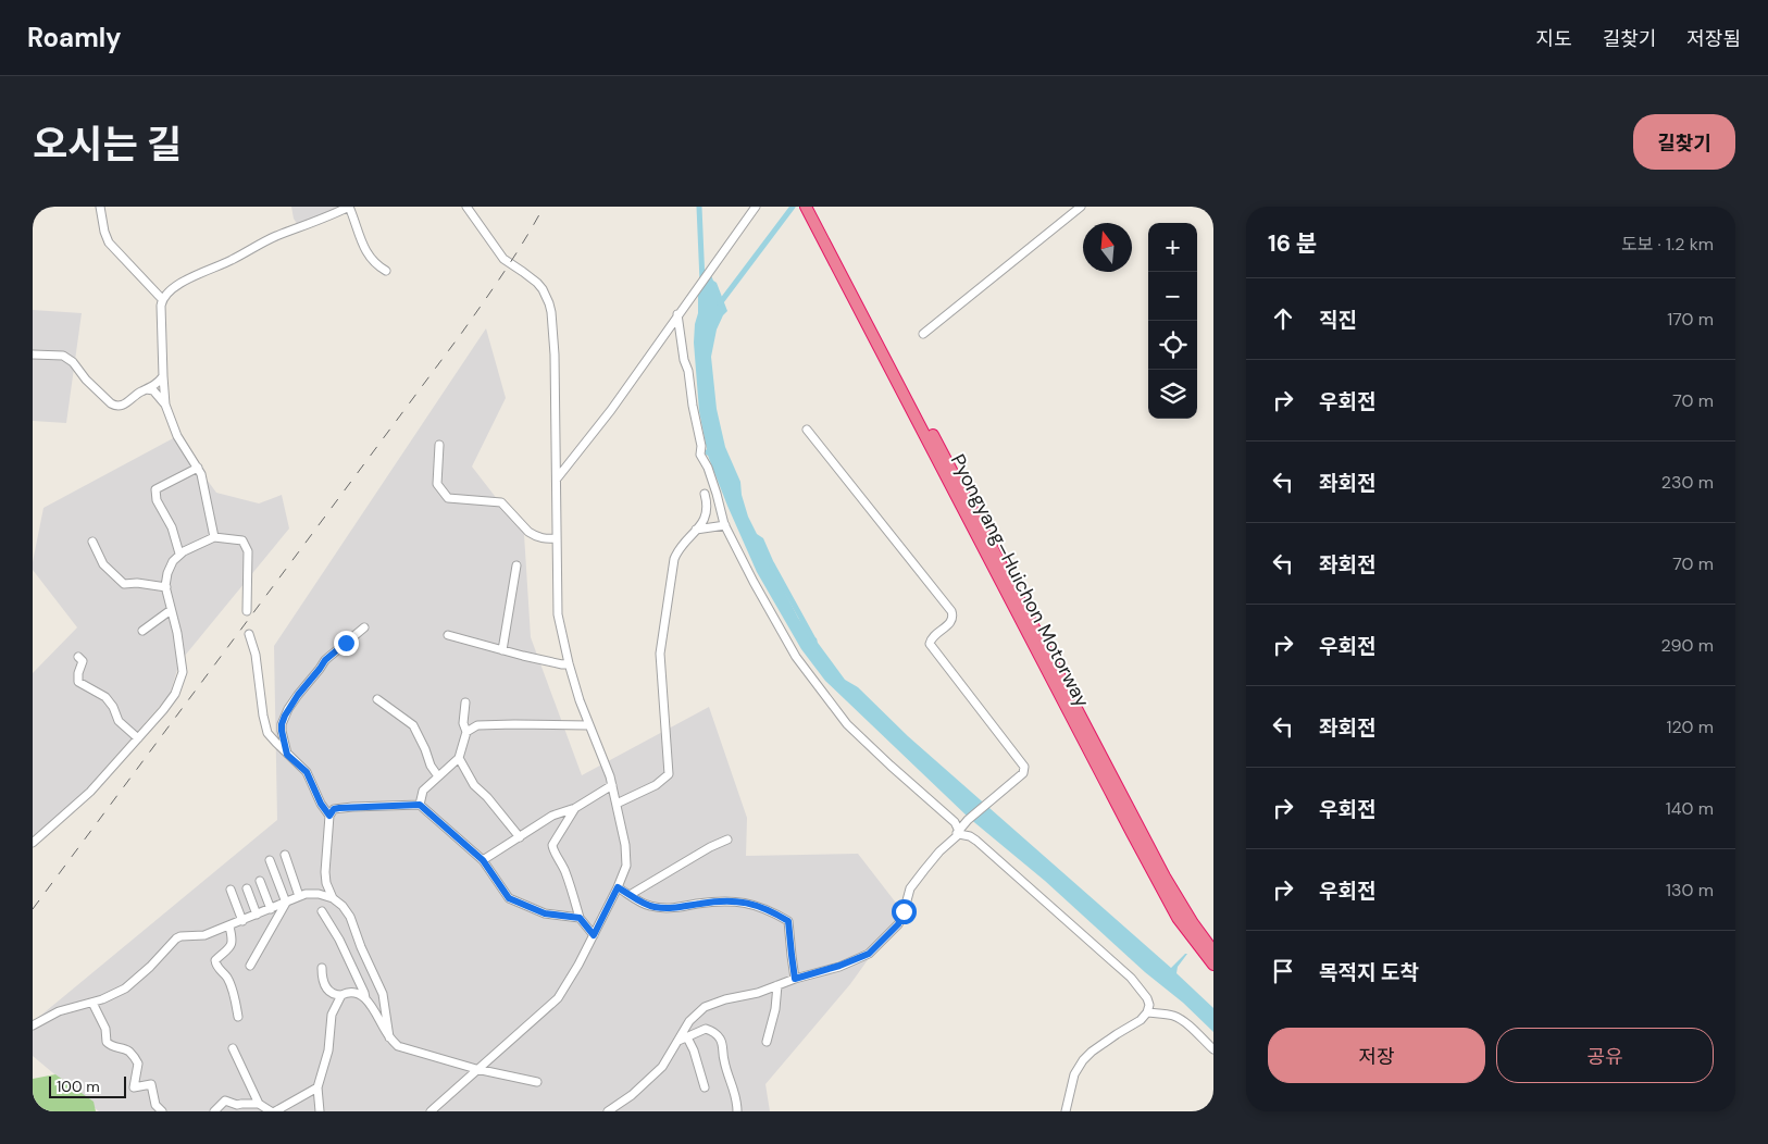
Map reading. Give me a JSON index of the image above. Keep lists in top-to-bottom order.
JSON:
{
  "streets": {
    "highway": ["Pyongyang–Huichon Motorway"]
  },
  "scale_bar": "100 m",
  "north": "top",
  "page": {
    "header": "Roamly",
    "nav": ["지도", "길찾기", "저장됨"],
    "title": "오시는 길",
    "buttons": [
      "길찾기",
      ["저장", "공유"]
    ],
    "heading": ["16 분", "도보 · 1.2 km"],
    "map_buttons": ["+", "−"],
    "list": [
      ["직진", "170 m"],
      ["우회전", "70 m"],
      ["좌회전", "230 m"],
      ["좌회전", "70 m"],
      ["우회전", "290 m"],
      ["좌회전", "120 m"],
      ["우회전", "140 m"],
      ["우회전", "130 m"],
      "목적지 도착"
    ],
    "scale": "100 m"
  }
}
